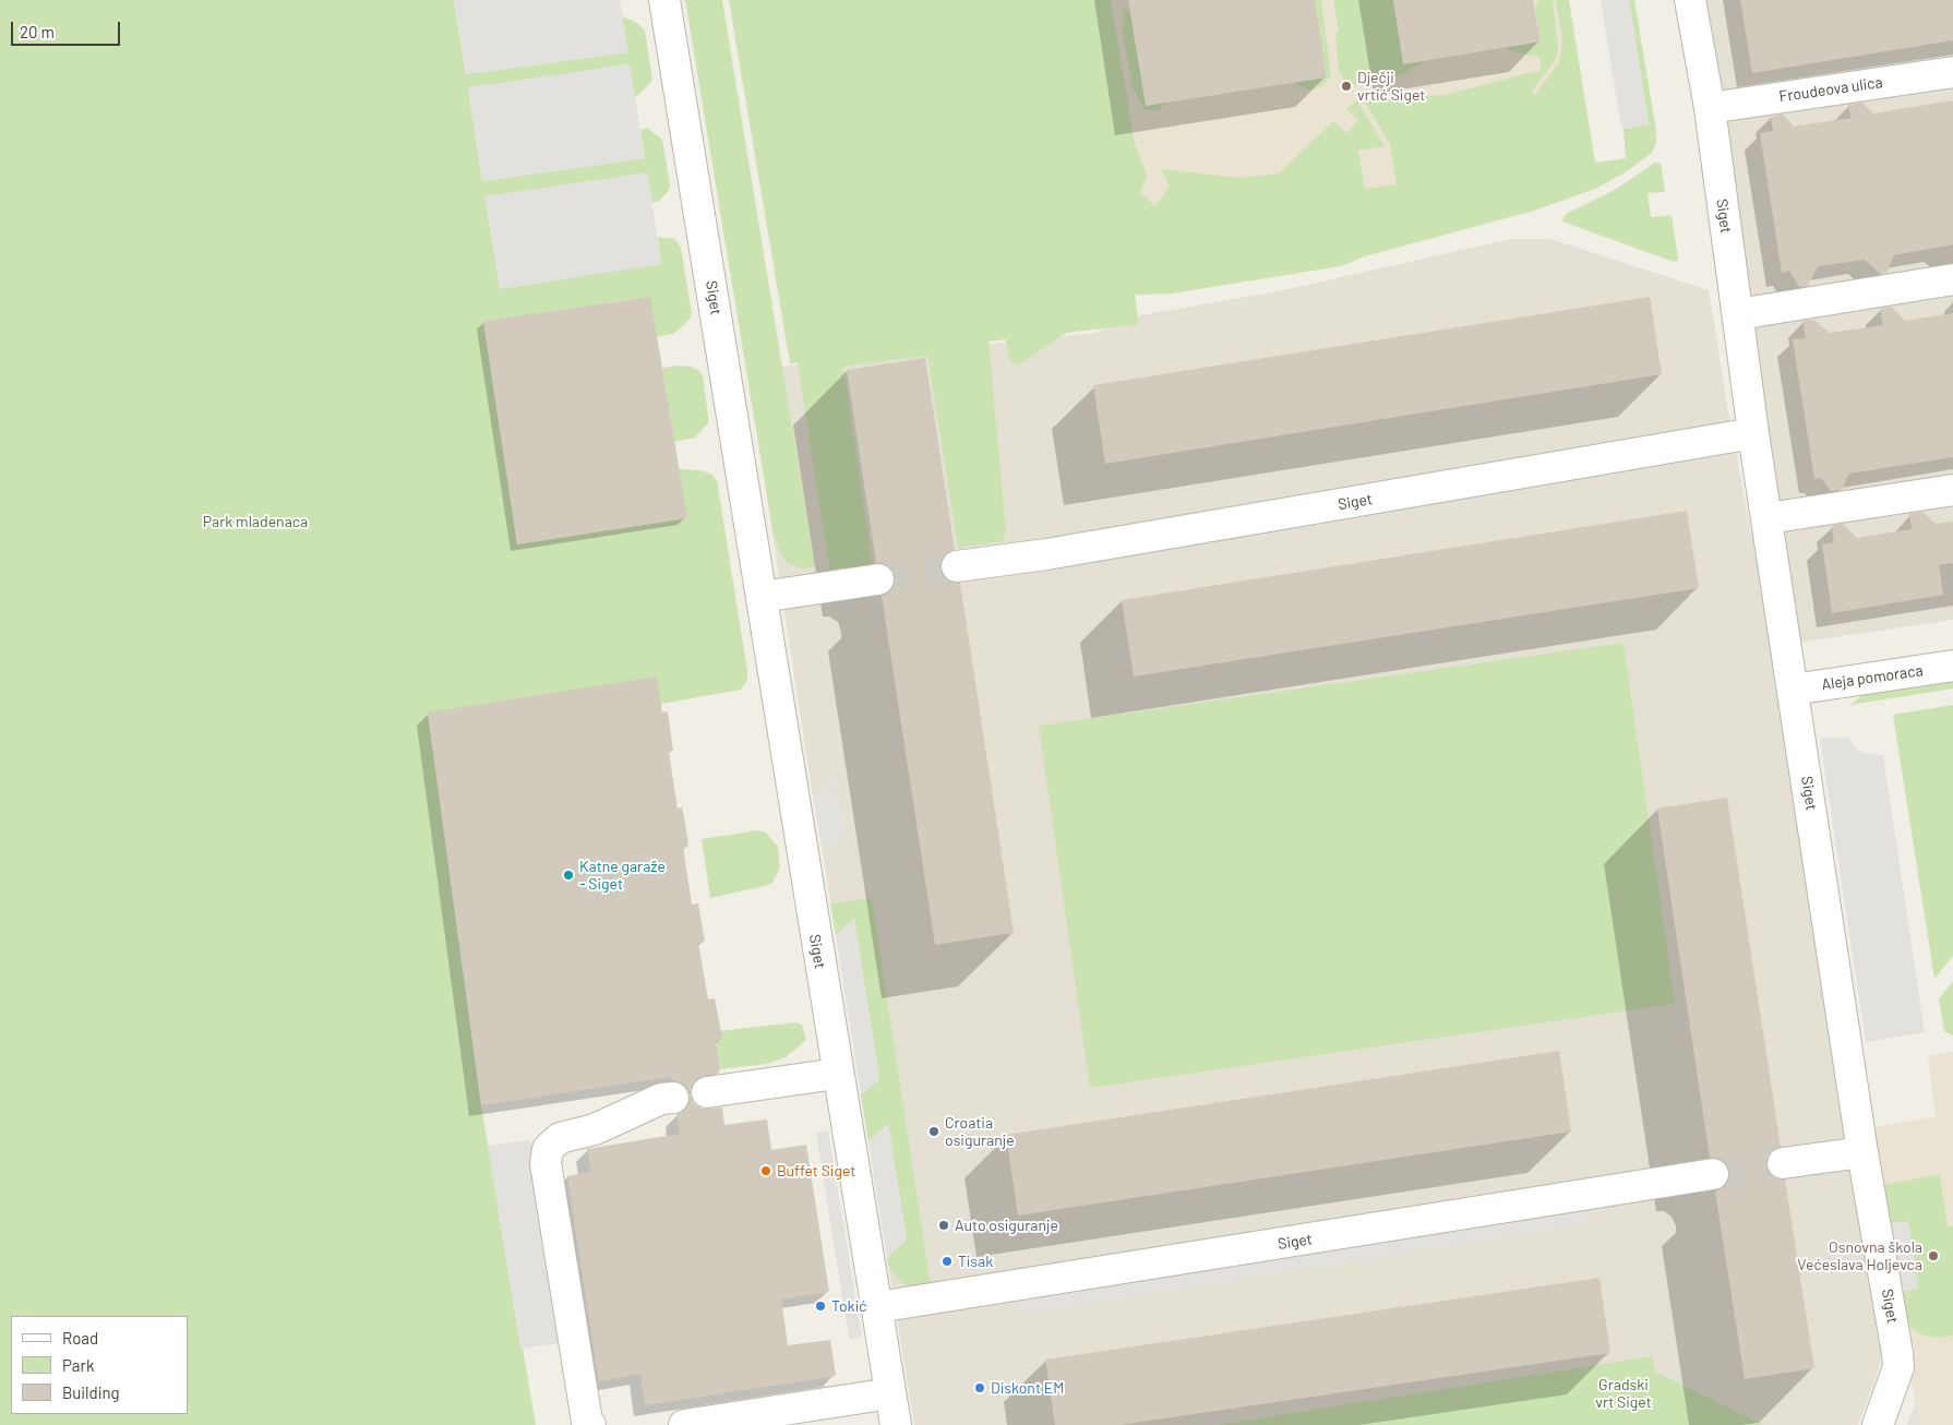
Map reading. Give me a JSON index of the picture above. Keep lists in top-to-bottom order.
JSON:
{
  "streets": {
    "street": ["Froudeova ulica", "Siget", "Aleja pomoraca"]
  },
  "crossings": [
    ["Froudeova ulica", "Siget"],
    ["Siget", "Aleja pomoraca"]
  ],
  "parks": ["Park mladenaca", "Gradski vrt Siget"],
  "places": [
    "Dječji vrtić Siget",
    "Katne garaže - Siget",
    "Croatia osiguranje",
    "Buffet Siget",
    "Auto osiguranje",
    "Osnovna škola Većeslava Holjevca",
    "Tisak",
    "Tokić",
    "Diskont EM"
  ],
  "legend": ["Road", "Park", "Building"],
  "scale_bar": "20 m"
}
